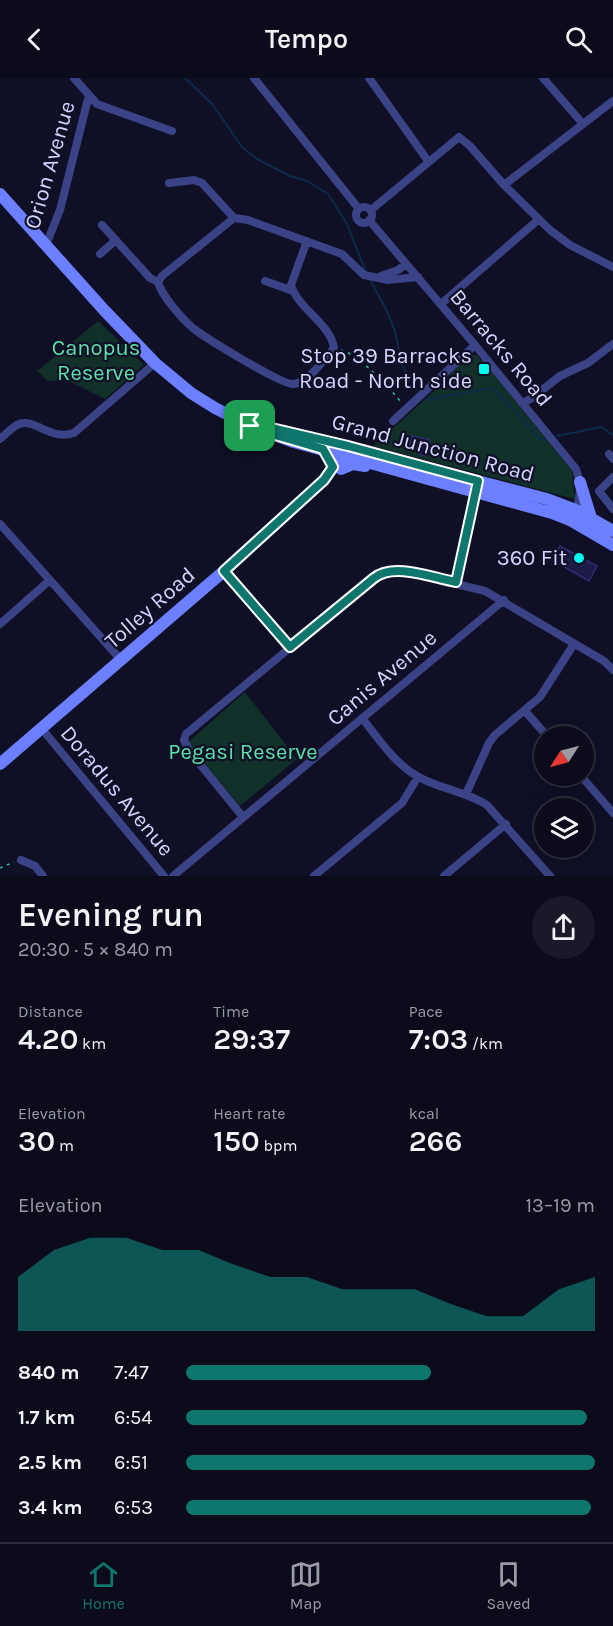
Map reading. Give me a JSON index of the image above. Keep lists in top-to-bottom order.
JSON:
{
  "streets": {
    "main road": ["Grand Junction Road", "Tolley Road"],
    "street": [
      "Orion Avenue",
      "Barracks Road",
      "Canis Avenue",
      "Doradus Avenue"
    ]
  },
  "crossings": [
    ["Orion Avenue", "Grand Junction Road"],
    ["Grand Junction Road", "Tolley Road"],
    ["Tolley Road", "Doradus Avenue"]
  ],
  "parks": ["Canopus Reserve", "Pegasi Reserve"],
  "places": {
    "transit": ["Stop 39 Barracks Road - North side"],
    "other": ["360 Fit"]
  },
  "north": "bottom left",
  "page": {
    "header": "Tempo",
    "heading": ["Evening run", "20:30 · 5 × 840 m"],
    "stats": [
      ["Distance", "4.20 km"],
      ["Time", "29:37"],
      ["Pace", "7:03 /km"],
      ["Elevation", "30 m"],
      ["Heart rate", "150 bpm"],
      ["kcal", "266"]
    ],
    "chart": ["Elevation", "13–19 m"],
    "list": [
      {
        "name": "840 m",
        "note": "7:47"
      },
      {
        "name": "1.7 km",
        "note": "6:54"
      },
      {
        "name": "2.5 km",
        "note": "6:51"
      },
      {
        "name": "3.4 km",
        "note": "6:53"
      }
    ],
    "tabs": ["Home", "Map", "Saved"]
  }
}
